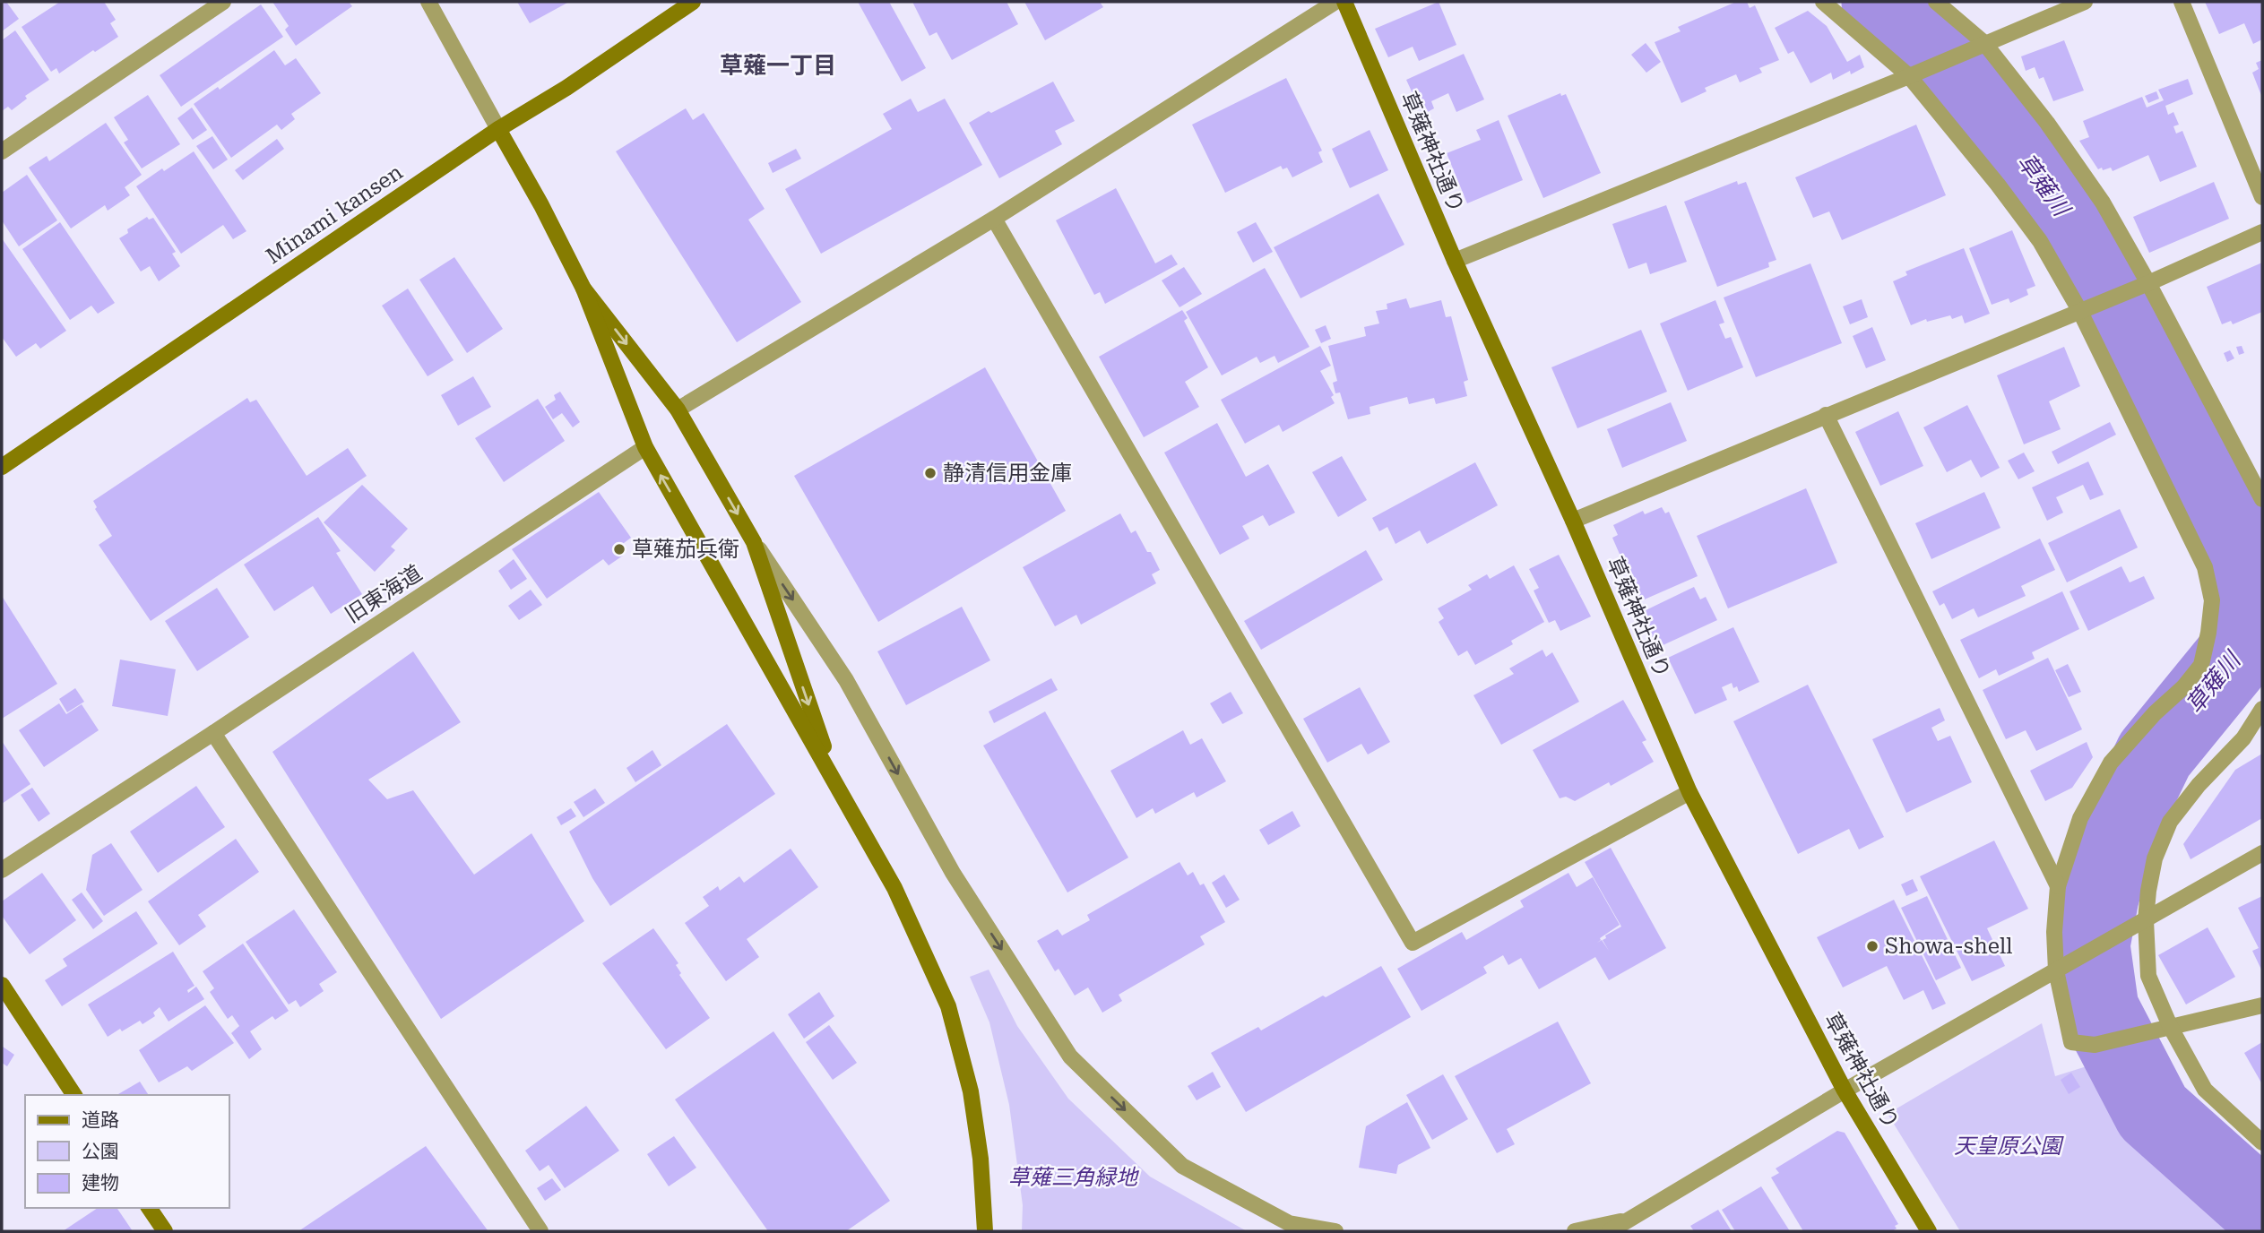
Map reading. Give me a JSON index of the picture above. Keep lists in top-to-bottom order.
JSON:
{
  "streets": {
    "street": ["草薙神社通り", "Minami kansen", "旧東海道"]
  },
  "districts": ["草薙一丁目"],
  "water": ["草薙川"],
  "parks": ["天皇原公園", "草薙三角緑地"],
  "places": ["静清信用金庫", "草薙茄兵衛", "Showa-shell"],
  "legend": ["道路", "公園", "建物"]
}
